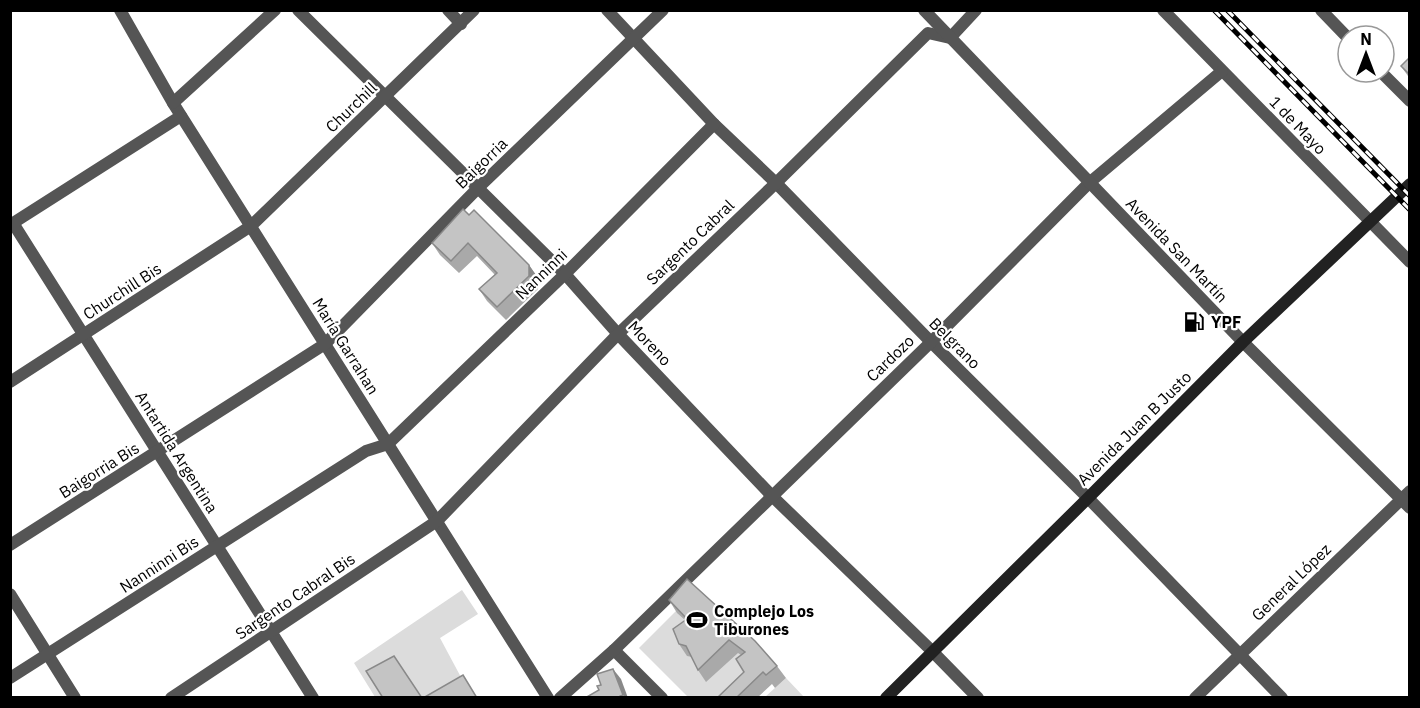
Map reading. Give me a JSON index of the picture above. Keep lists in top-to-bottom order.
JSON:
{
  "streets": {
    "main road": ["Avenida Juan B Justo"],
    "street": [
      "Churchill",
      "1 de Mayo",
      "Baigorria",
      "Sargento Cabral",
      "Avenida San Martín",
      "Nanninni",
      "Churchill Bis",
      "Moreno",
      "Belgrano",
      "María Garrahan",
      "Cardozo",
      "Antartida Argentina",
      "Baigorria Bis",
      "Nanninni Bis",
      "General López",
      "Sargento Cabral Bis"
    ]
  },
  "crossings": [
    ["Churchill", "Churchill Bis"],
    ["Churchill", "Moreno"],
    ["Churchill", "María Garrahan"],
    ["1 de Mayo", "Cardozo"],
    ["1 de Mayo", "Avenida Juan B Justo"],
    ["Baigorria", "Moreno"],
    ["Baigorria", "Belgrano"],
    ["Baigorria", "María Garrahan"],
    ["Baigorria", "Baigorria Bis"],
    ["Sargento Cabral", "Avenida San Martín"],
    ["Sargento Cabral", "Moreno"],
    ["Sargento Cabral", "Belgrano"],
    ["Sargento Cabral", "María Garrahan"],
    ["Sargento Cabral", "Sargento Cabral Bis"],
    ["Avenida San Martín", "Cardozo"],
    ["Avenida San Martín", "Avenida Juan B Justo"],
    ["Avenida San Martín", "General López"],
    ["Nanninni", "Moreno"],
    ["Nanninni", "Belgrano"],
    ["Nanninni", "María Garrahan"],
    ["Nanninni", "Nanninni Bis"],
    ["Churchill Bis", "María Garrahan"],
    ["Churchill Bis", "Antartida Argentina"],
    ["Moreno", "Cardozo"],
    ["Moreno", "Avenida Juan B Justo"],
    ["Belgrano", "Cardozo"],
    ["Belgrano", "Avenida Juan B Justo"],
    ["Belgrano", "General López"],
    ["María Garrahan", "Baigorria Bis"],
    ["María Garrahan", "Nanninni Bis"],
    ["María Garrahan", "Sargento Cabral Bis"],
    ["Antartida Argentina", "Baigorria Bis"],
    ["Antartida Argentina", "Nanninni Bis"],
    ["Antartida Argentina", "Sargento Cabral Bis"]
  ],
  "places": {
    "fuel station": ["YPF"],
    "sports": ["Complejo Los Tiburones"]
  },
  "north": "top"
}
